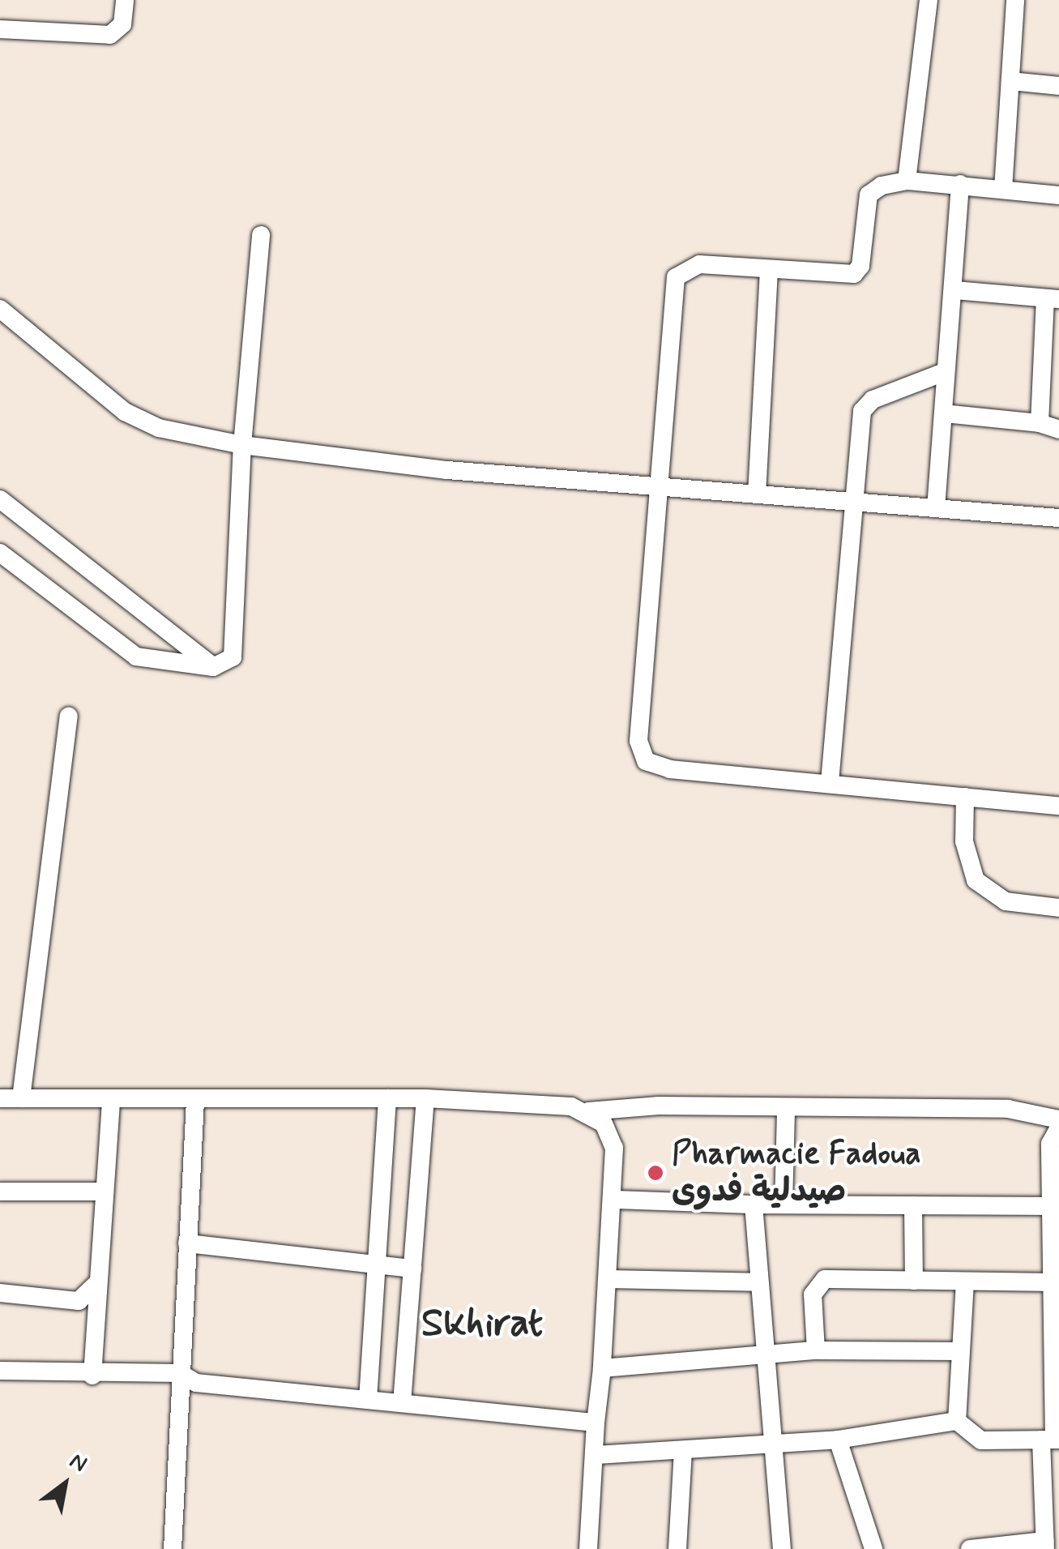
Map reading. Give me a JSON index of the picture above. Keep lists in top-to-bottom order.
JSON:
{
  "districts": ["Skhirat"],
  "places": ["Pharmacie Fadoua صيدلية فدوى"],
  "north": "top right"
}
